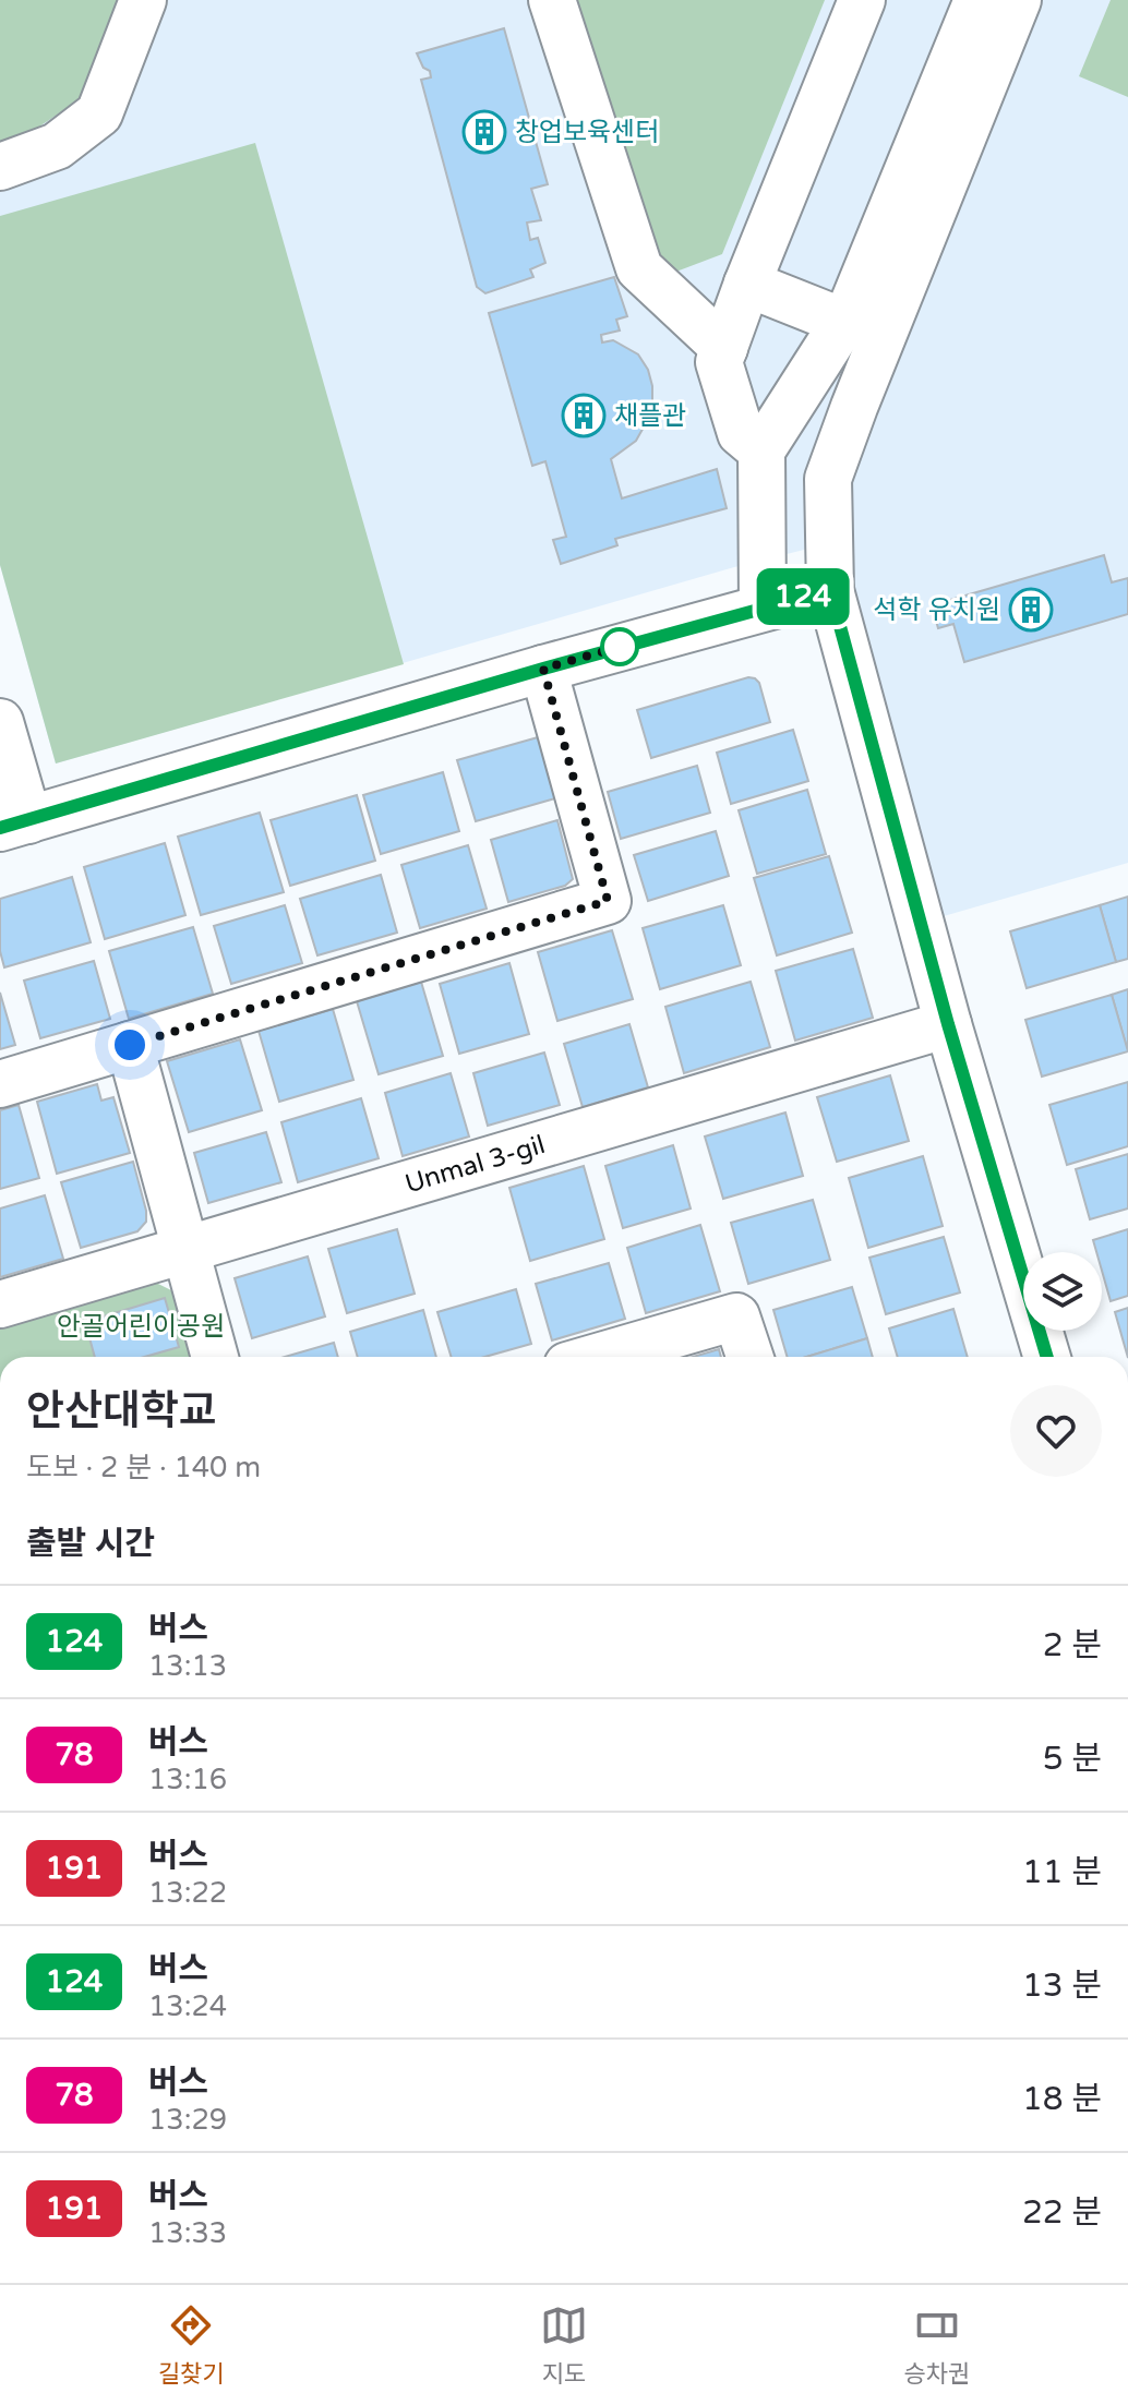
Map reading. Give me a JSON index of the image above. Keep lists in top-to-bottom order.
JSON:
{
  "streets": {
    "street": ["Unmal 3-gil"]
  },
  "parks": ["안골어린이공원"],
  "places": {
    "building": ["창업보육센터", "채플관", "석학 유치원"]
  },
  "lines": ["bus line 124"],
  "page": {
    "on_map": "124",
    "heading": [
      ["안산대학교", "도보 · 2 분 · 140 m"],
      "출발 시간"
    ],
    "list": [
      {
        "mark": "124",
        "name": "버스",
        "note": "13:13",
        "value": "2 분"
      },
      {
        "mark": "78",
        "name": "버스",
        "note": "13:16",
        "value": "5 분"
      },
      {
        "mark": "191",
        "name": "버스",
        "note": "13:22",
        "value": "11 분"
      },
      {
        "mark": "124",
        "name": "버스",
        "note": "13:24",
        "value": "13 분"
      },
      {
        "mark": "78",
        "name": "버스",
        "note": "13:29",
        "value": "18 분"
      },
      {
        "mark": "191",
        "name": "버스",
        "note": "13:33",
        "value": "22 분"
      }
    ],
    "tabs": ["길찾기", "지도", "승차권"]
  }
}
